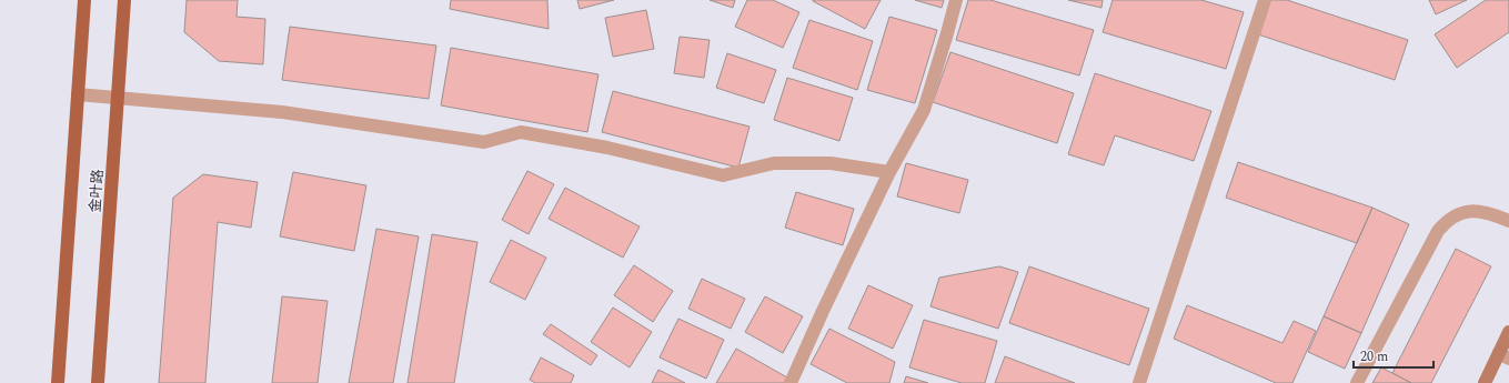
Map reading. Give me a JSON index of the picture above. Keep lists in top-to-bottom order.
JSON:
{
  "streets": {
    "main road": ["金叶路"]
  },
  "scale_bar": "20 m"
}
